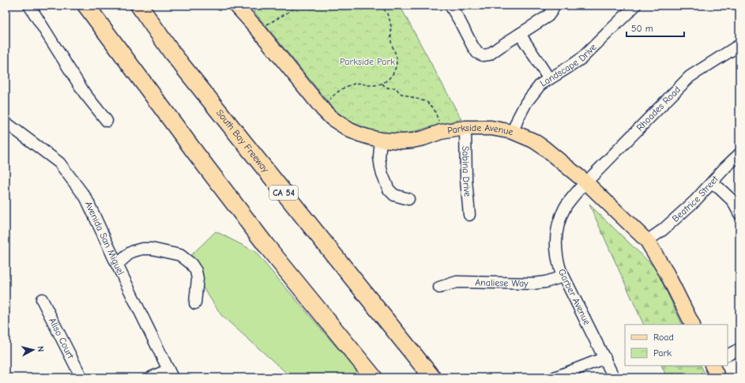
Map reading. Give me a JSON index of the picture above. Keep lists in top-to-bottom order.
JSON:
{
  "streets": {
    "highway": ["South Bay Freeway", "CA 54"],
    "main road": ["Parkside Avenue"],
    "street": [
      "Landscape Drive",
      "Rhoades Road",
      "Sabina Drive",
      "Beatrice Street",
      "Avenida San Miguel",
      "Analiese Way",
      "Garber Avenue",
      "Aliso Court"
    ]
  },
  "crossings": [
    ["Landscape Drive", "Parkside Avenue"],
    ["Rhoades Road", "Parkside Avenue"],
    ["Rhoades Road", "Garber Avenue"],
    ["Parkside Avenue", "Sabina Drive"],
    ["Parkside Avenue", "Beatrice Street"],
    ["Parkside Avenue", "Garber Avenue"],
    ["Analiese Way", "Garber Avenue"]
  ],
  "parks": ["Parkside Park"],
  "legend": ["Road", "Park"],
  "scale_bar": "50 m",
  "north": "right"
}
